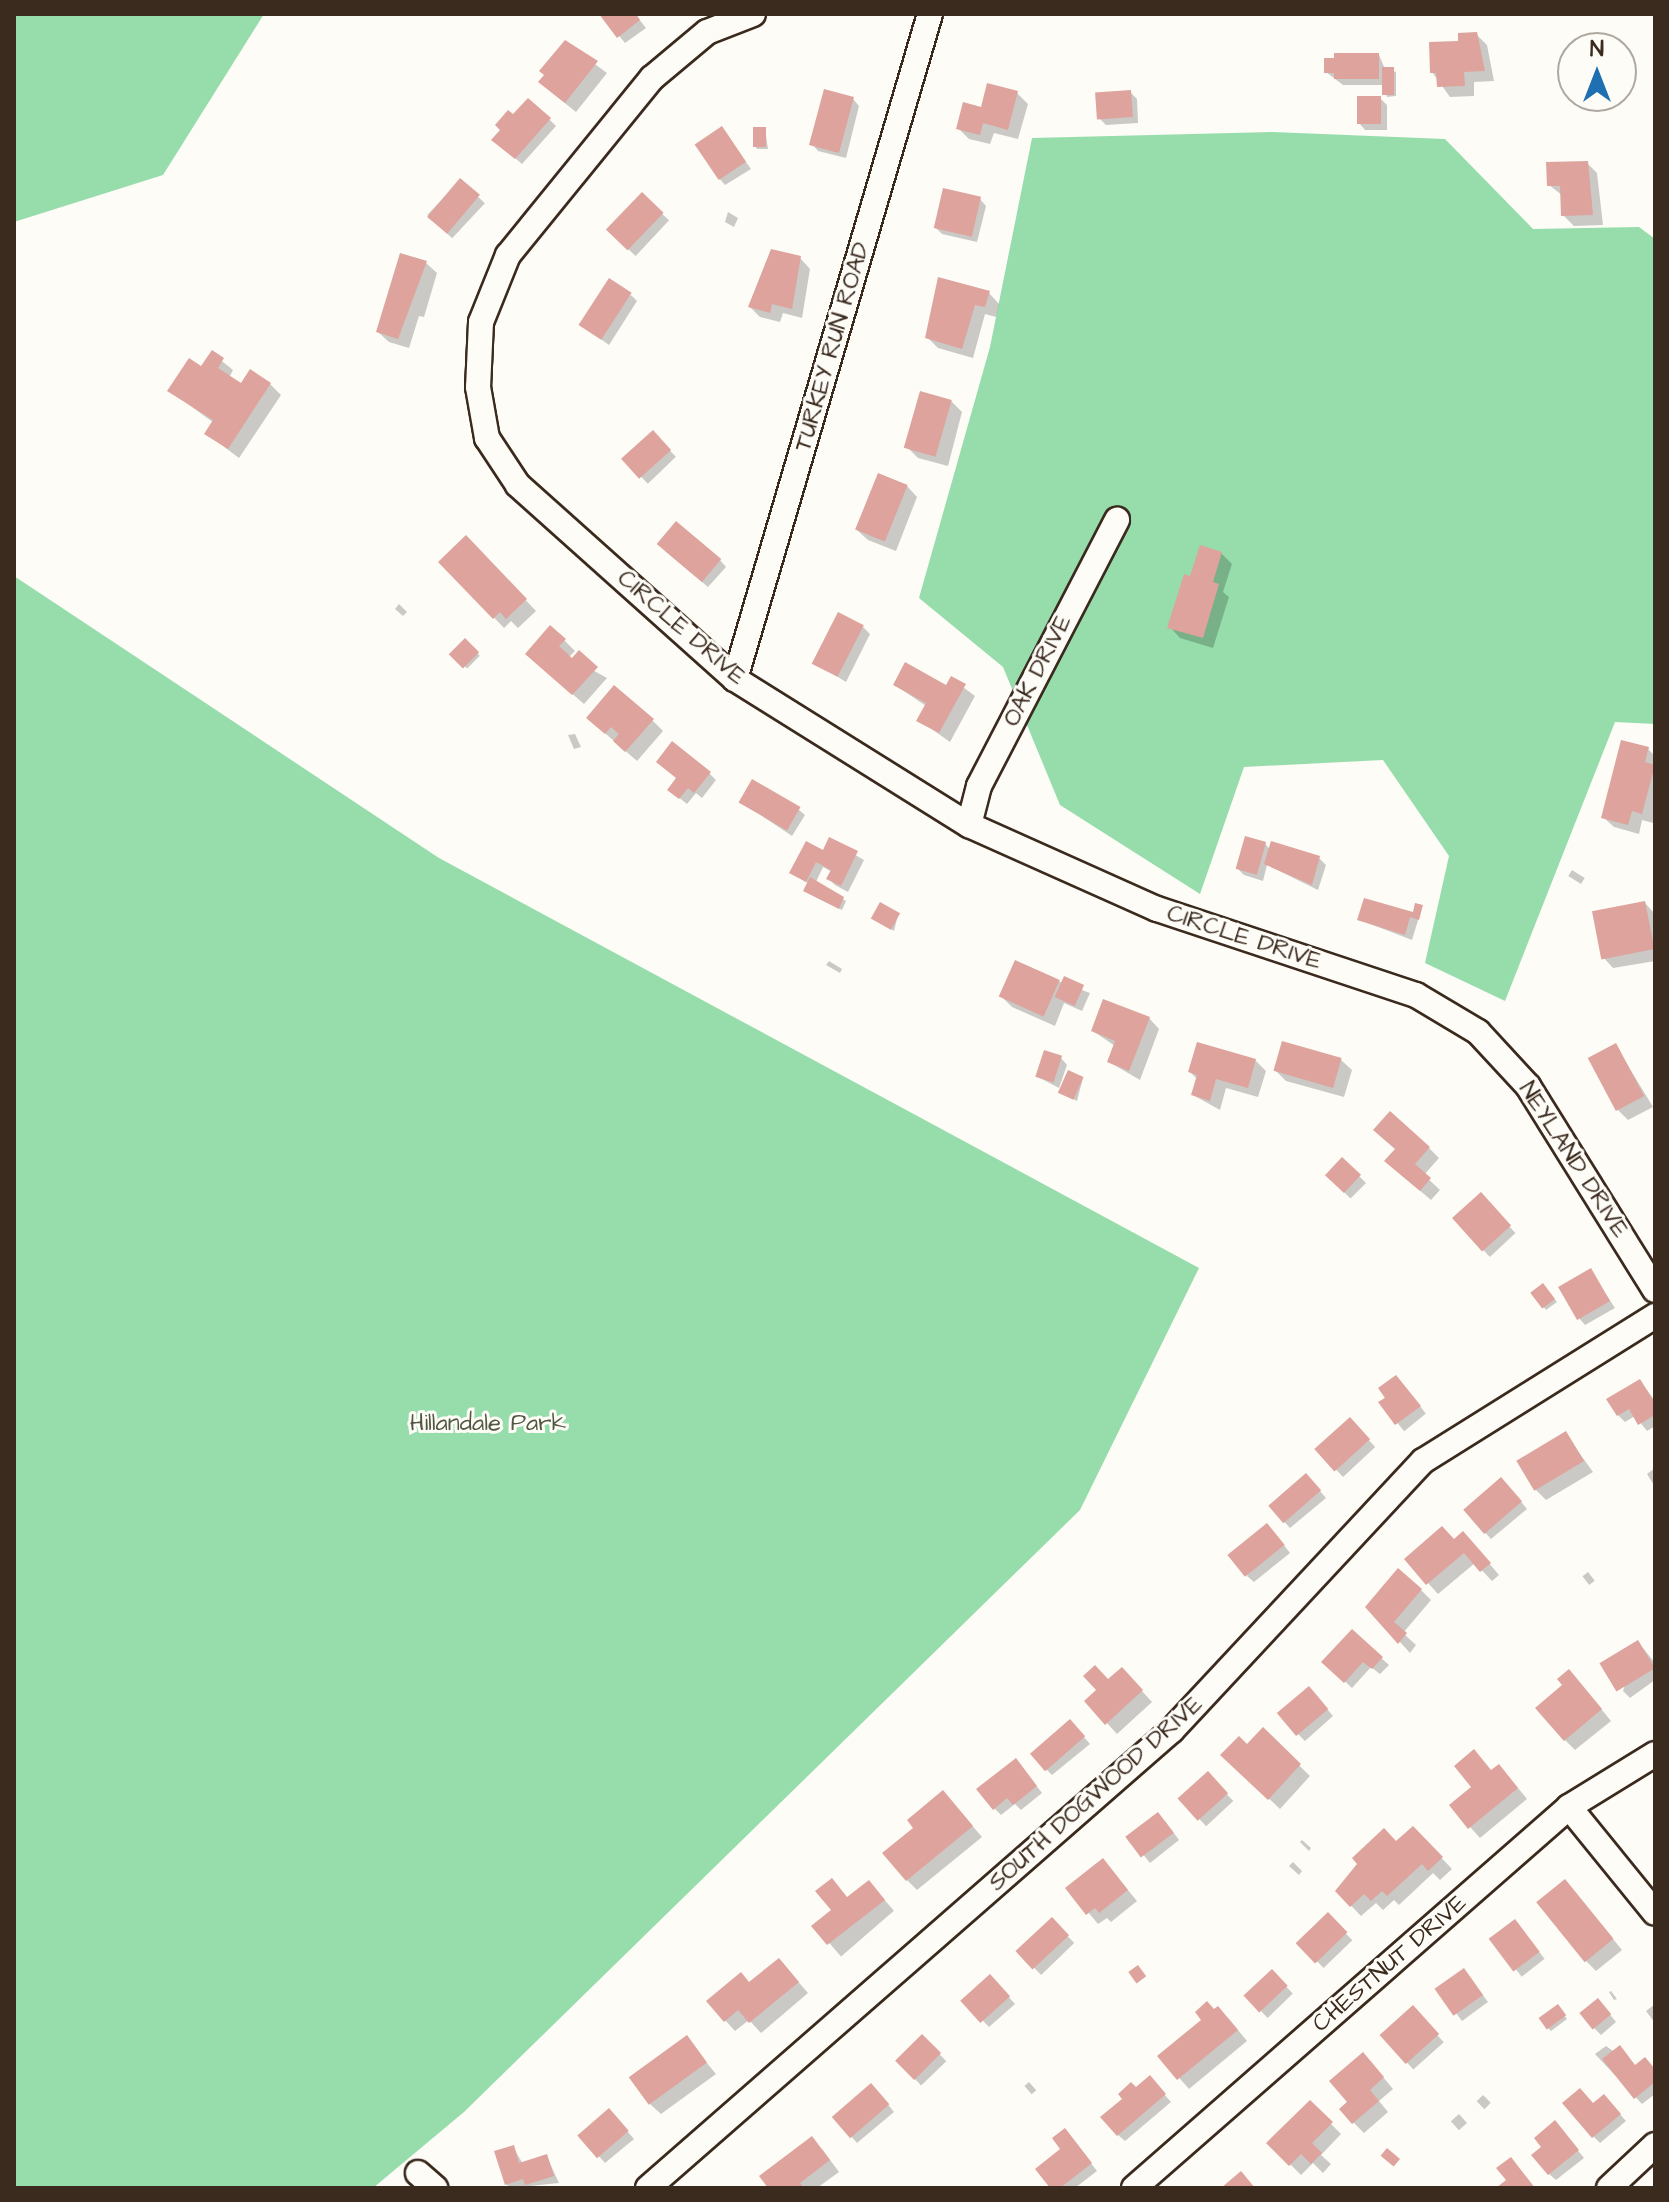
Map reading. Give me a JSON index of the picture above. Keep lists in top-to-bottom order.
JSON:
{
  "streets": {
    "street": [
      "TURKEY RUN ROAD",
      "CIRCLE DRIVE",
      "OAK DRIVE",
      "NEYLAND DRIVE",
      "SOUTH DOGWOOD DRIVE",
      "CHESTNUT DRIVE"
    ]
  },
  "crossings": [
    ["TURKEY RUN ROAD", "CIRCLE DRIVE"],
    ["CIRCLE DRIVE", "OAK DRIVE"],
    ["CIRCLE DRIVE", "NEYLAND DRIVE"]
  ],
  "parks": ["Hillandale Park"],
  "north": "top"
}
